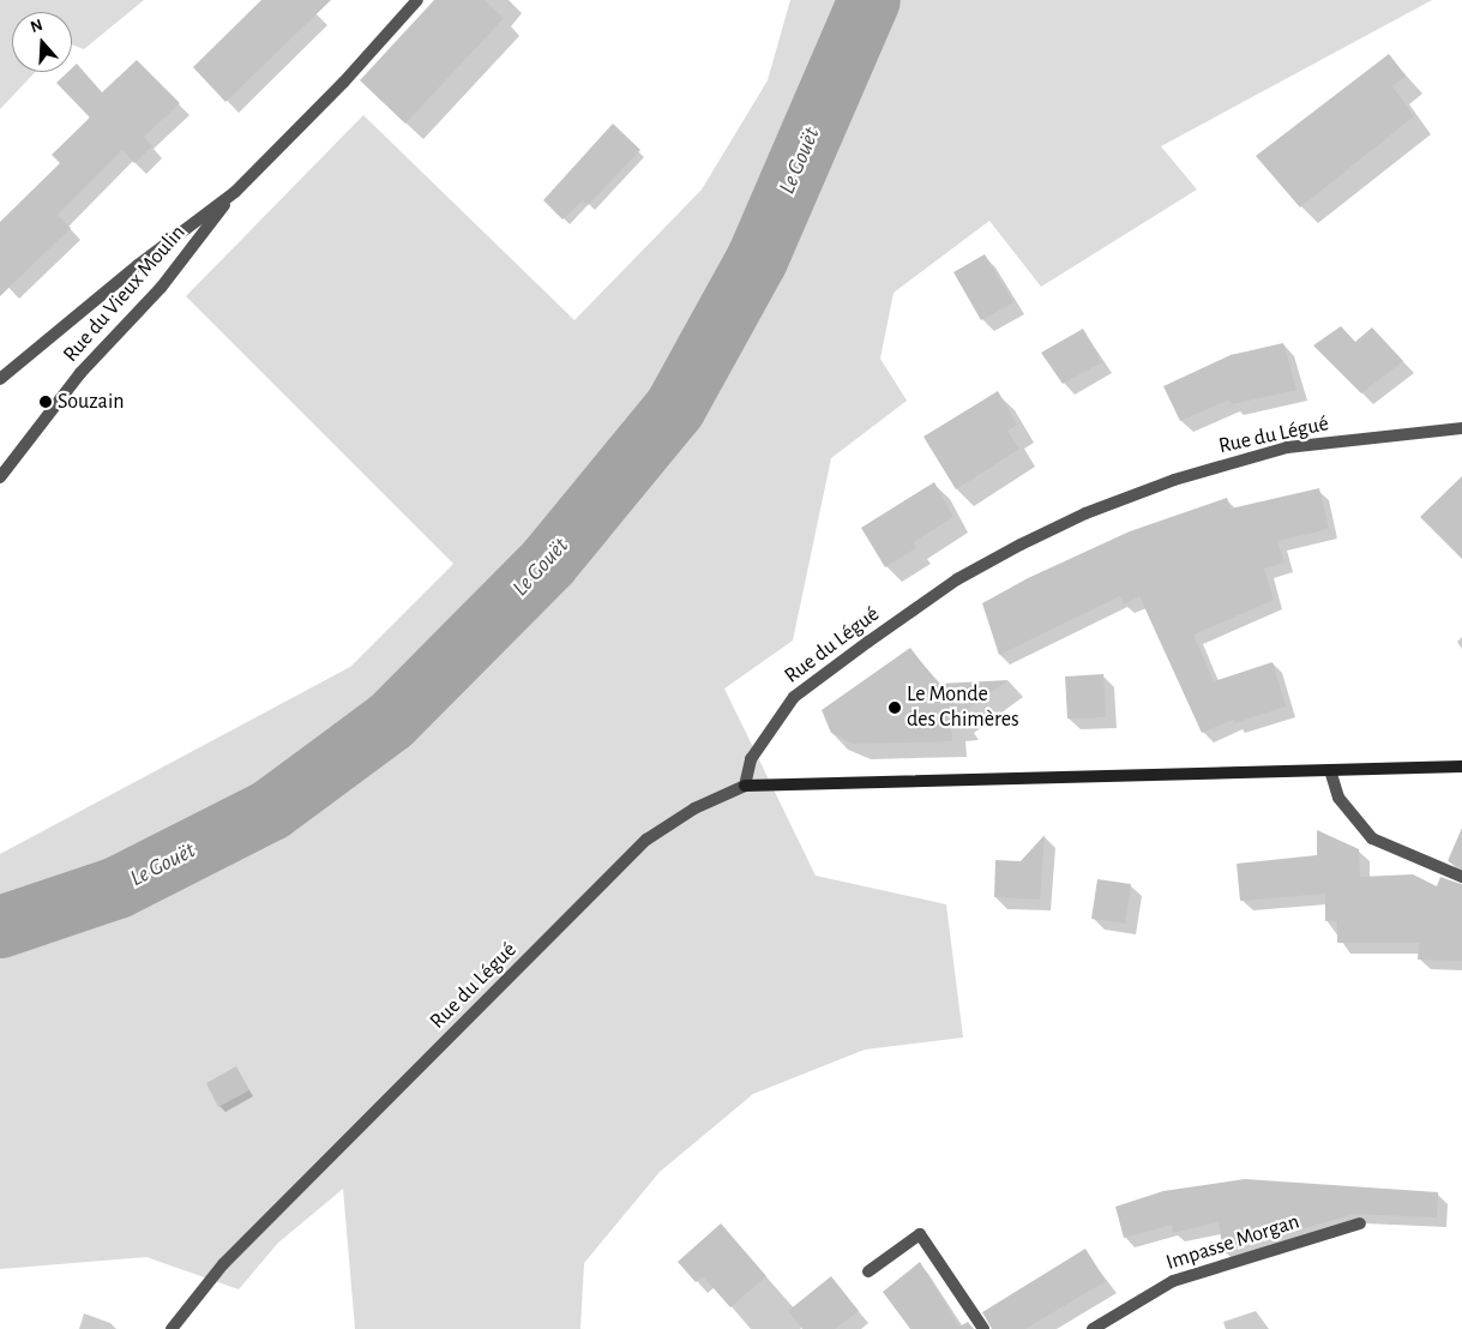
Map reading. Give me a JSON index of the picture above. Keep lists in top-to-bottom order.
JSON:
{
  "streets": {
    "street": ["Rue du Vieux Moulin", "Rue du Légué", "Impasse Morgan"]
  },
  "water": ["Le Gouët"],
  "places": ["Souzain", "Le Monde des Chimères"],
  "north": "top"
}
